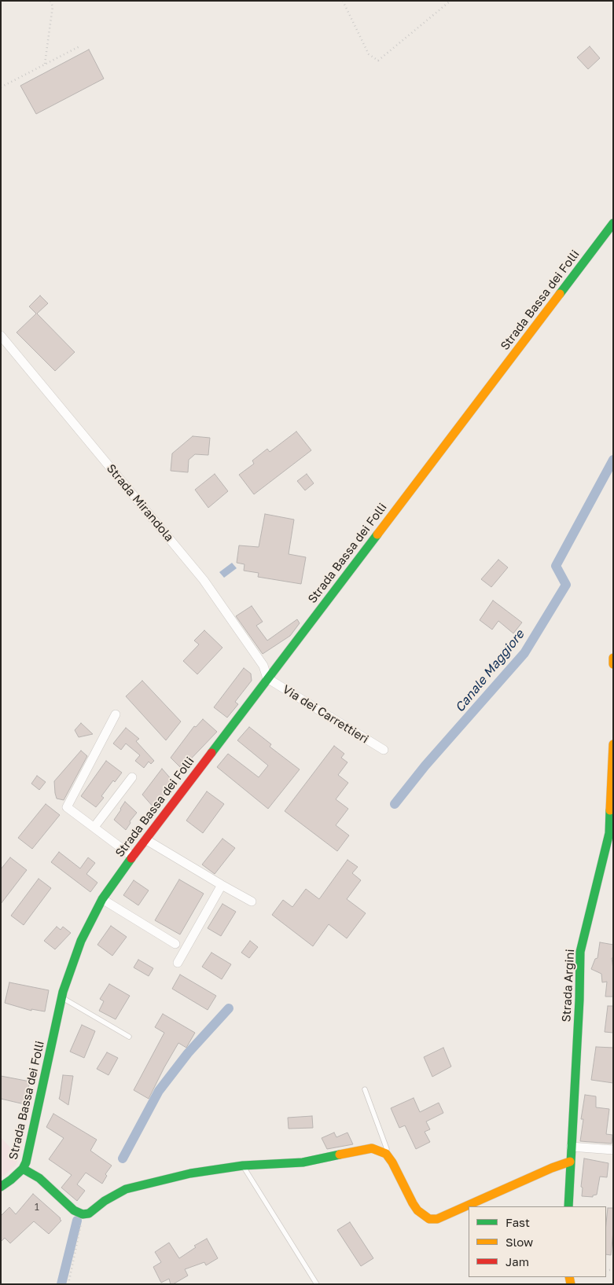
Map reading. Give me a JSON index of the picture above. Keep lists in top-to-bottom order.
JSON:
{
  "streets": {
    "street": [
      "Strada Bassa dei Folli",
      "Strada Mirandola",
      "Via dei Carrettieri",
      "Strada Argini"
    ]
  },
  "crossings": [
    ["Strada Bassa dei Folli", "Strada Mirandola"],
    ["Strada Bassa dei Folli", "Via dei Carrettieri"],
    ["Strada Mirandola", "Via dei Carrettieri"]
  ],
  "water": ["Canale Maggiore"],
  "house_numbers": ["1"],
  "legend": ["Fast", "Slow", "Jam"]
}
